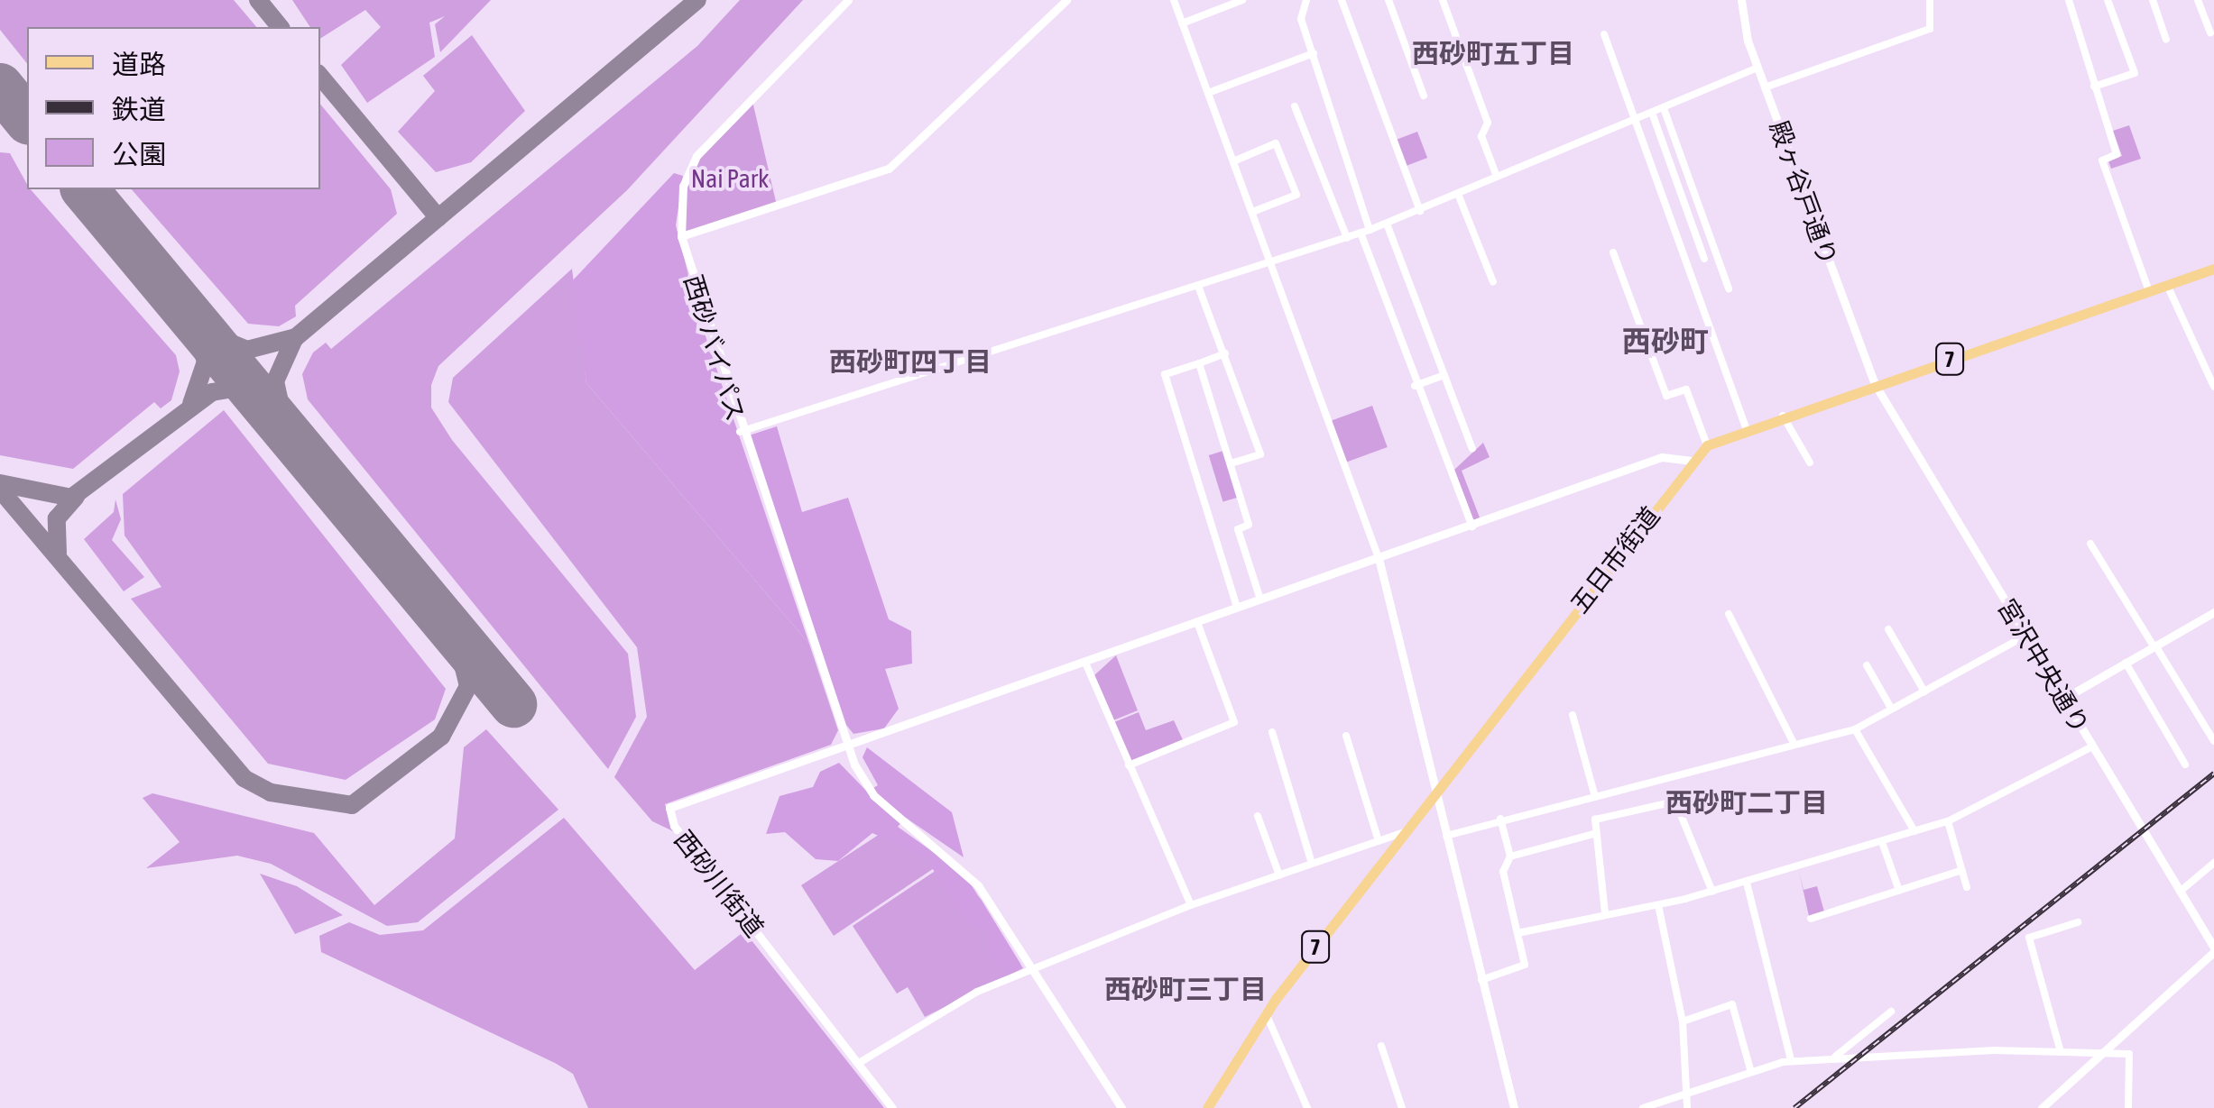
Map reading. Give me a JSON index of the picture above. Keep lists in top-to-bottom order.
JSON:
{
  "streets": {
    "main road": ["7", "五日市街道"],
    "street": [
      "殿ヶ谷戸通り",
      "西砂バイパス",
      "宮沢中央通り",
      "西砂川街道"
    ]
  },
  "crossings": [
    ["殿ヶ谷戸通り", "五日市街道"],
    ["殿ヶ谷戸通り", "宮沢中央通り"],
    ["西砂バイパス", "西砂川街道"],
    ["五日市街道", "宮沢中央通り"]
  ],
  "districts": [
    "西砂町五丁目",
    "西砂町",
    "西砂町四丁目",
    "西砂町二丁目",
    "西砂町三丁目"
  ],
  "parks": ["Nai Park"],
  "legend": ["道路", "鉄道", "公園"]
}
